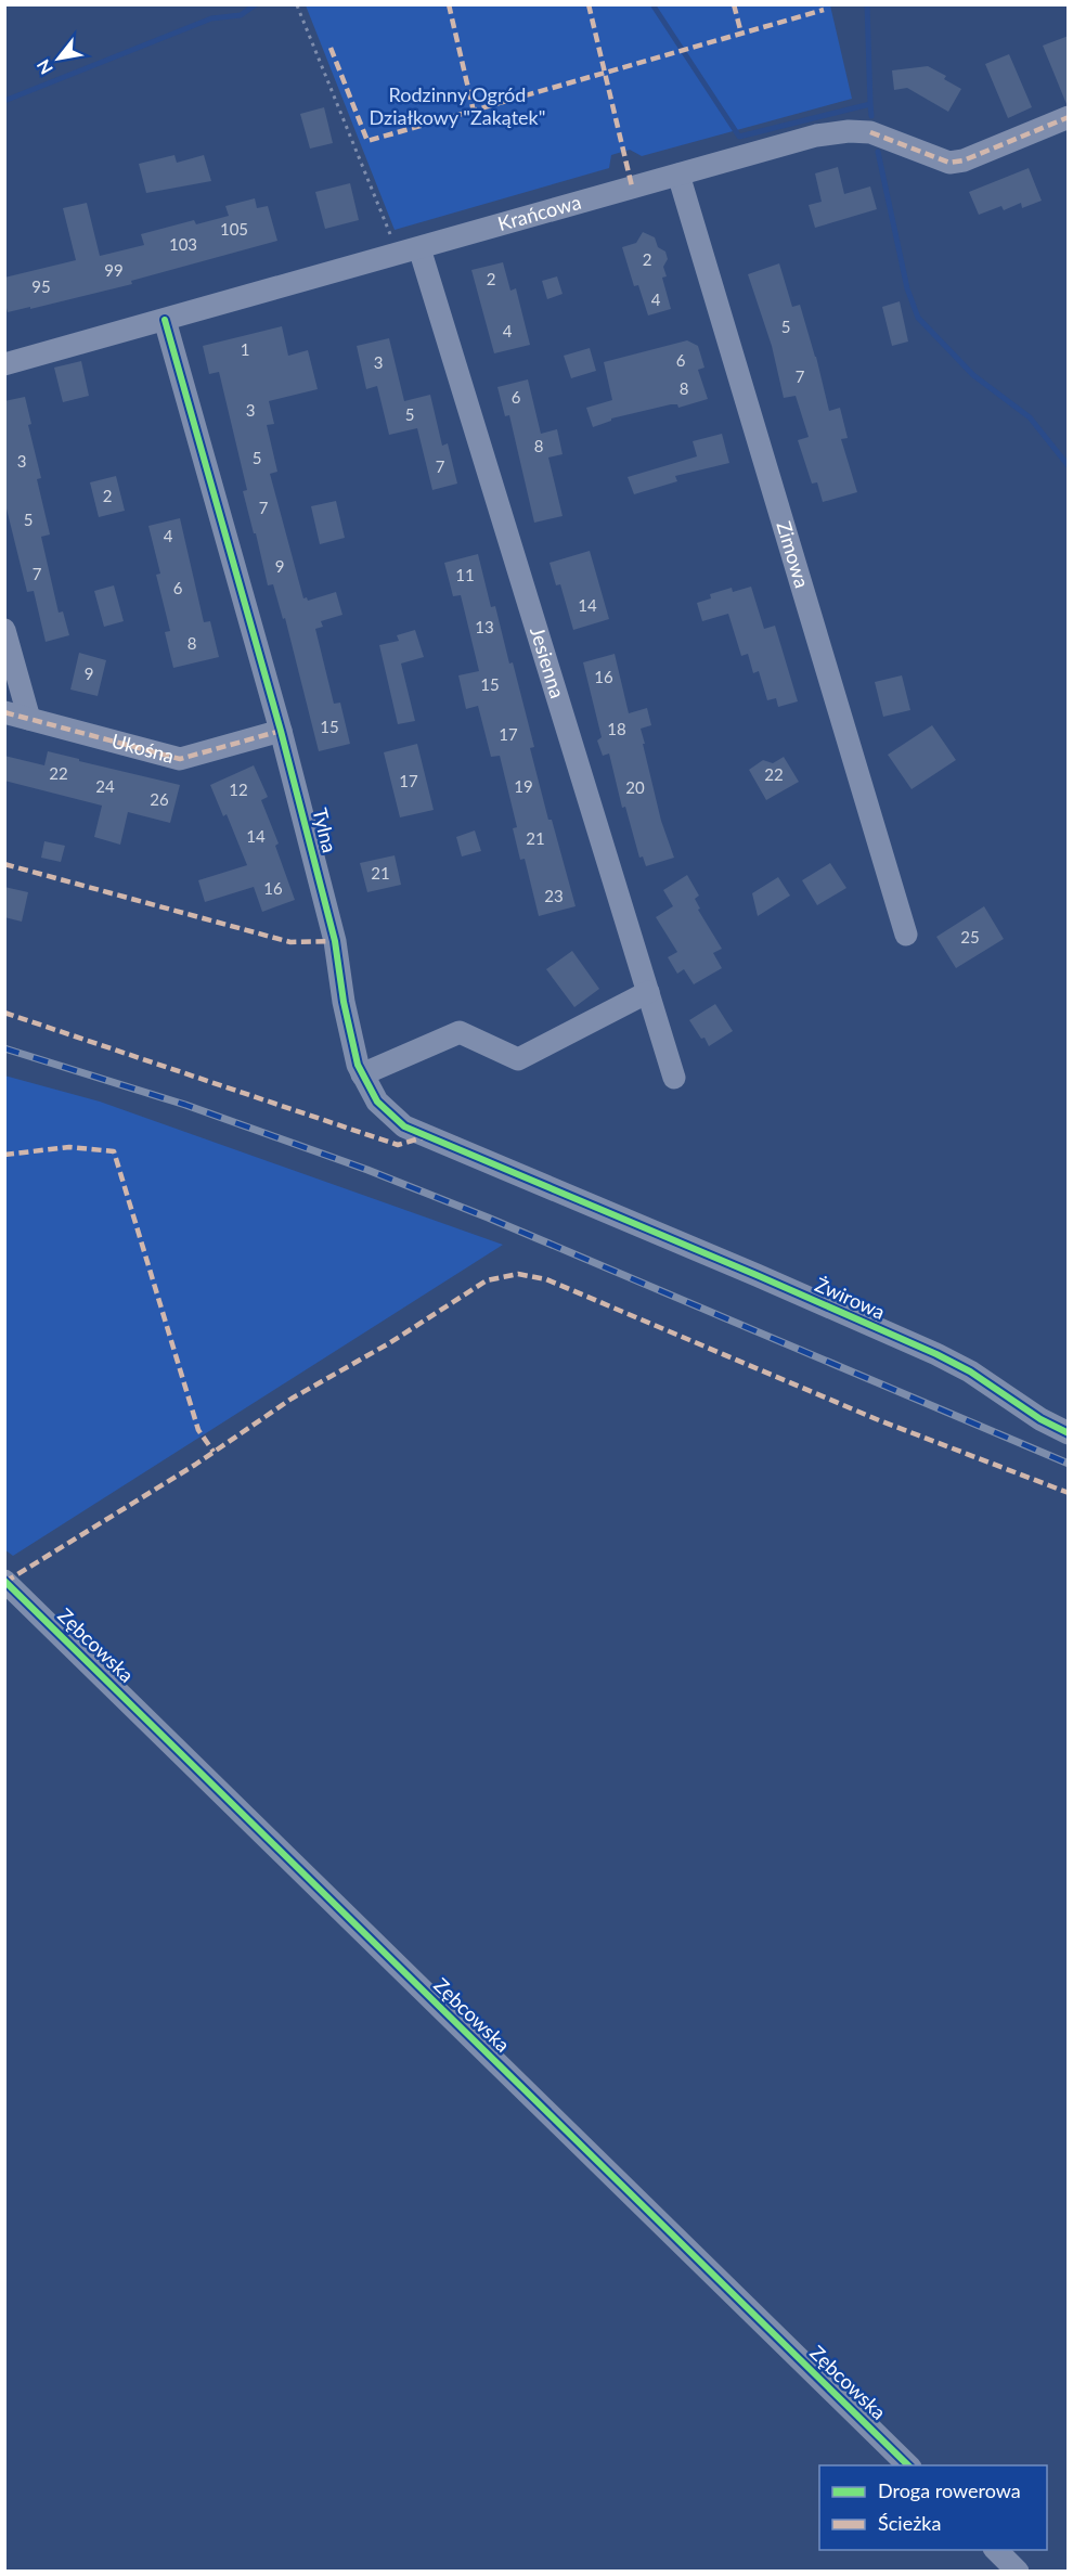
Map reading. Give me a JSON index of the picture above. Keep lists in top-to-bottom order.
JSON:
{
  "streets": {
    "street": [
      "Krańcowa",
      "Zimowa",
      "Jesienna",
      "Ukośna",
      "Tylna",
      "Żwirowa",
      "Zębcowska"
    ]
  },
  "crossings": [
    ["Krańcowa", "Zimowa"],
    ["Krańcowa", "Jesienna"],
    ["Krańcowa", "Tylna"],
    ["Ukośna", "Tylna"],
    ["Tylna", "Żwirowa"]
  ],
  "parks": ["Rodzinny Ogród Działkowy \"Zakątek\""],
  "house_numbers": [
    "105",
    "103",
    "2",
    "99",
    "2",
    "95",
    "4",
    "5",
    "4",
    "1",
    "6",
    "3",
    "7",
    "8",
    "6",
    "3",
    "5",
    "8",
    "5",
    "3",
    "7",
    "2",
    "7",
    "5",
    "4",
    "9",
    "7",
    "11",
    "6",
    "14",
    "13",
    "8",
    "9",
    "16",
    "15",
    "15",
    "18",
    "17",
    "22",
    "22",
    "17",
    "24",
    "19",
    "20",
    "12",
    "26",
    "14",
    "21",
    "21",
    "16",
    "23",
    "25"
  ],
  "legend": ["Droga rowerowa", "Ścieżka"],
  "north": "bottom left"
}
